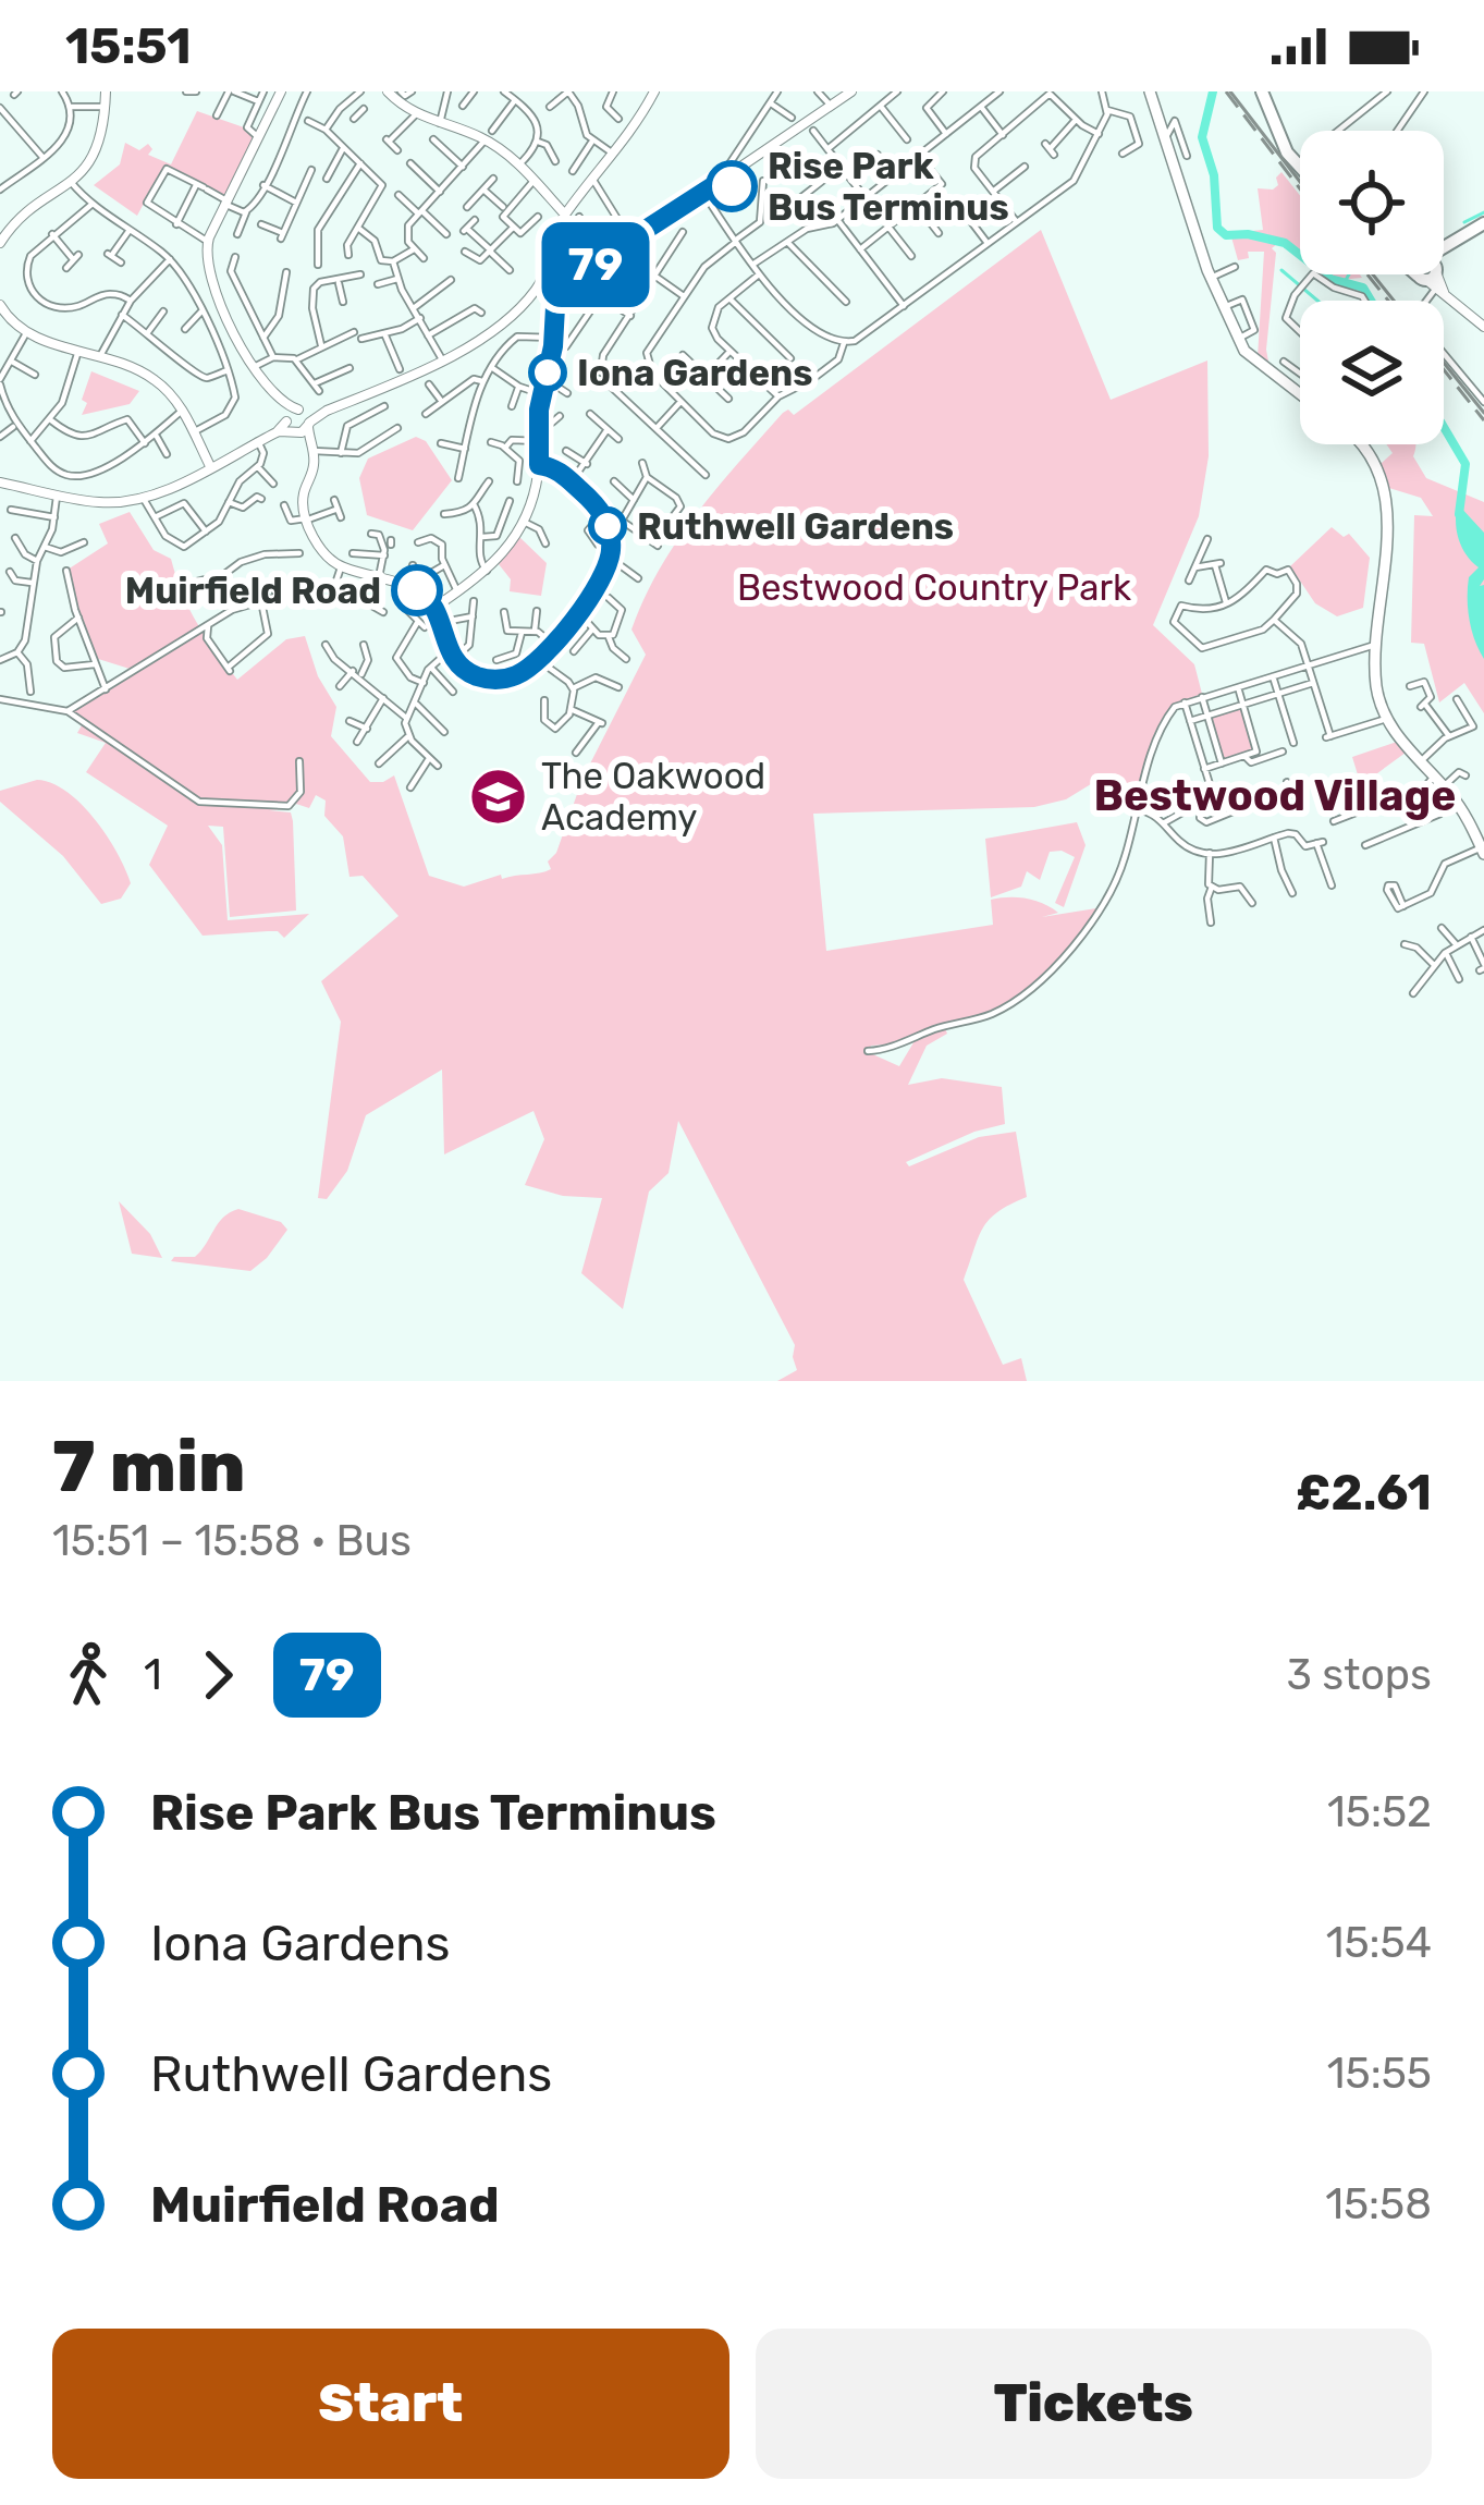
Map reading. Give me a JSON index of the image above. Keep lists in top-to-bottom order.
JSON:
{
  "districts": ["Bestwood Village"],
  "parks": ["Bestwood Country Park"],
  "places": {
    "other": [
      "Rise Park Bus Terminus",
      "Iona Gardens",
      "Ruthwell Gardens",
      "Muirfield Road"
    ],
    "school or university": ["The Oakwood Academy"]
  },
  "lines": ["bus line 79"],
  "page": {
    "status": "15:51",
    "on_map": "79",
    "heading": ["7 min", "15:51 – 15:58 · Bus", "£2.61"],
    "legs": ["1", "79", "3 stops"],
    "list": [
      {
        "name": "Rise Park Bus Terminus",
        "value": "15:52"
      },
      {
        "name": "Iona Gardens",
        "value": "15:54"
      },
      {
        "name": "Ruthwell Gardens",
        "value": "15:55"
      },
      {
        "name": "Muirfield Road",
        "value": "15:58"
      }
    ],
    "buttons": ["Start", "Tickets"]
  }
}
